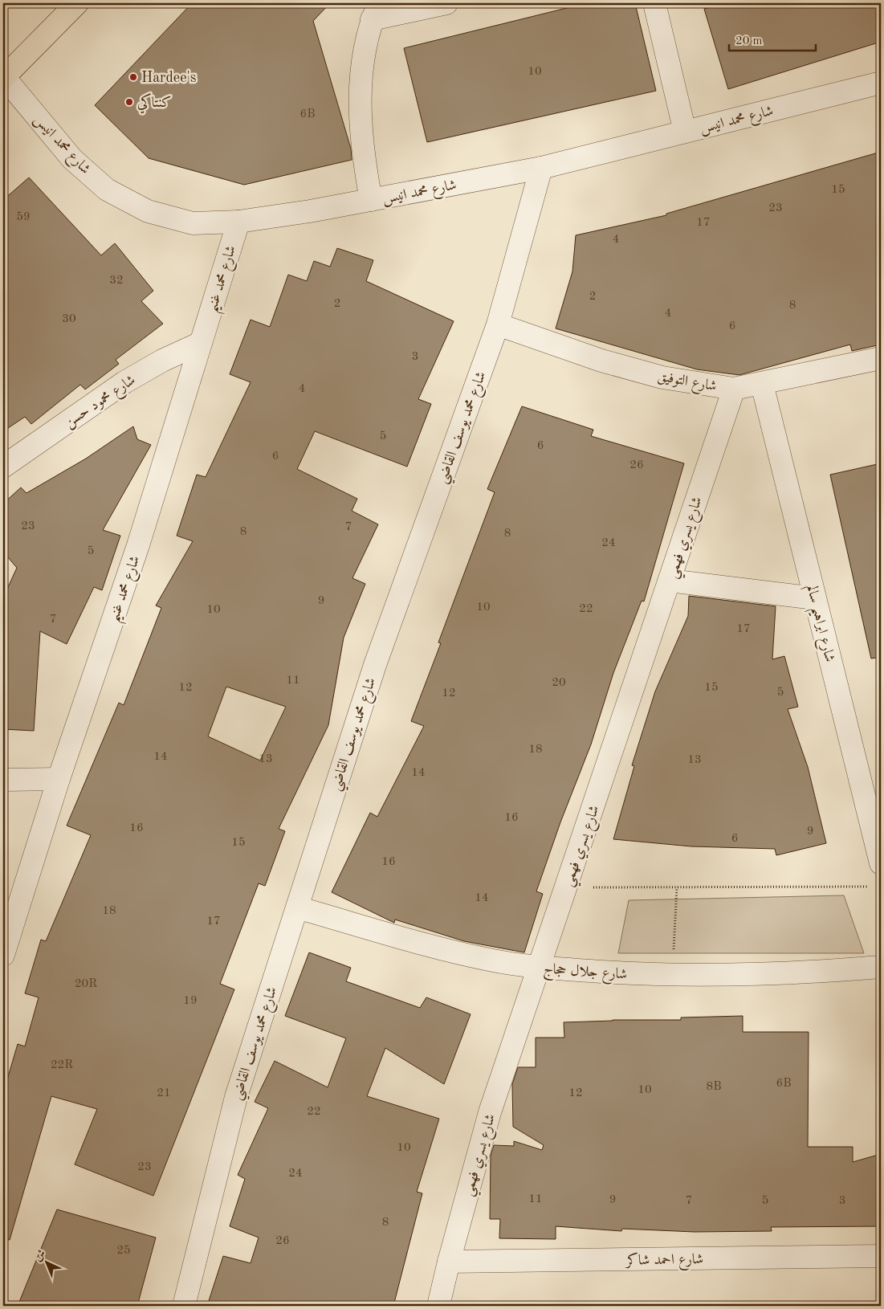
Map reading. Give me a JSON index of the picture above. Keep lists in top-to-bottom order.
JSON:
{
  "streets": {
    "street": [
      "شارع محمد انيس",
      "شارع محمد غنيم",
      "شارع التوفيق",
      "شارع محمود حسن",
      "شارع محمد يوسف القاضي",
      "شارع يسري فهمي",
      "شارع ابراهيم سالم",
      "شارع جلال حجاج",
      "شارع احمد شاكر"
    ]
  },
  "crossings": [
    ["شارع محمد انيس", "شارع محمد غنيم"],
    ["شارع محمد انيس", "شارع محمد يوسف القاضي"],
    ["شارع محمد غنيم", "شارع محمود حسن"],
    ["شارع التوفيق", "شارع محمد يوسف القاضي"],
    ["شارع التوفيق", "شارع يسري فهمي"],
    ["شارع التوفيق", "شارع ابراهيم سالم"],
    ["شارع محمد يوسف القاضي", "شارع جلال حجاج"],
    ["شارع يسري فهمي", "شارع جلال حجاج"],
    ["شارع يسري فهمي", "شارع احمد شاكر"]
  ],
  "places": ["Hardee's", "كنتاكي"],
  "house_numbers": [
    "10",
    "6B",
    "15",
    "23",
    "59",
    "17",
    "4",
    "32",
    "2",
    "2",
    "8",
    "4",
    "30",
    "6",
    "3",
    "4",
    "5",
    "6",
    "6",
    "26",
    "23",
    "7",
    "8",
    "8",
    "24",
    "5",
    "9",
    "10",
    "22",
    "10",
    "7",
    "17",
    "11",
    "20",
    "12",
    "15",
    "5",
    "12",
    "18",
    "14",
    "13",
    "13",
    "14",
    "16",
    "16",
    "9",
    "6",
    "15",
    "16",
    "14",
    "18",
    "17",
    "20R",
    "19",
    "22R",
    "6B",
    "8B",
    "10",
    "21",
    "12",
    "22",
    "10",
    "23",
    "24",
    "11",
    "9",
    "7",
    "5",
    "3",
    "8",
    "26",
    "25"
  ],
  "scale_bar": "20 m",
  "north": "top left"
}
